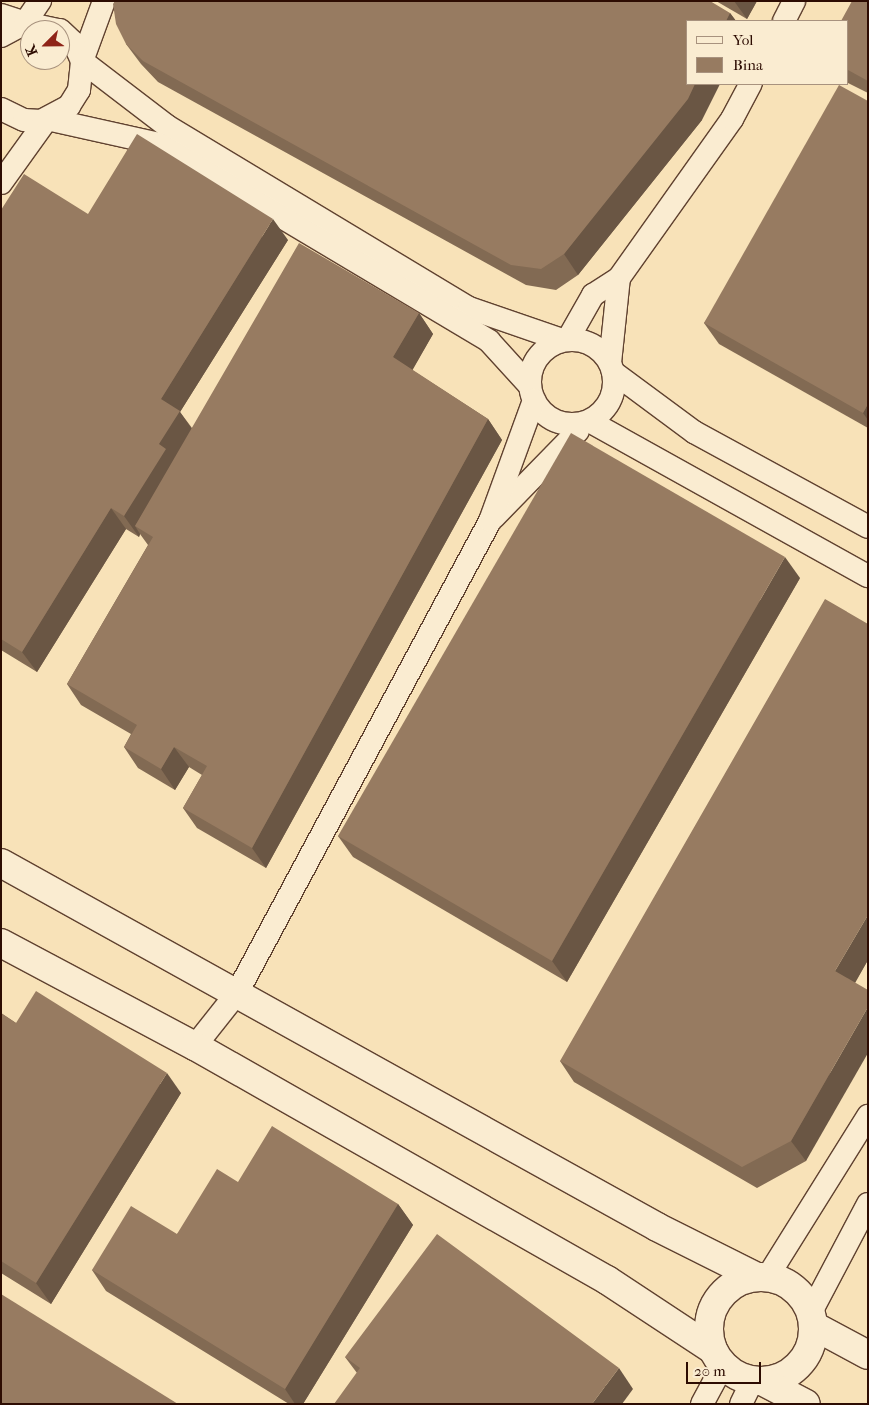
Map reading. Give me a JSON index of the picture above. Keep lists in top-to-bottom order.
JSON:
{
  "legend": ["Yol", "Bina"],
  "scale_bar": "20 m",
  "north": "bottom left"
}
